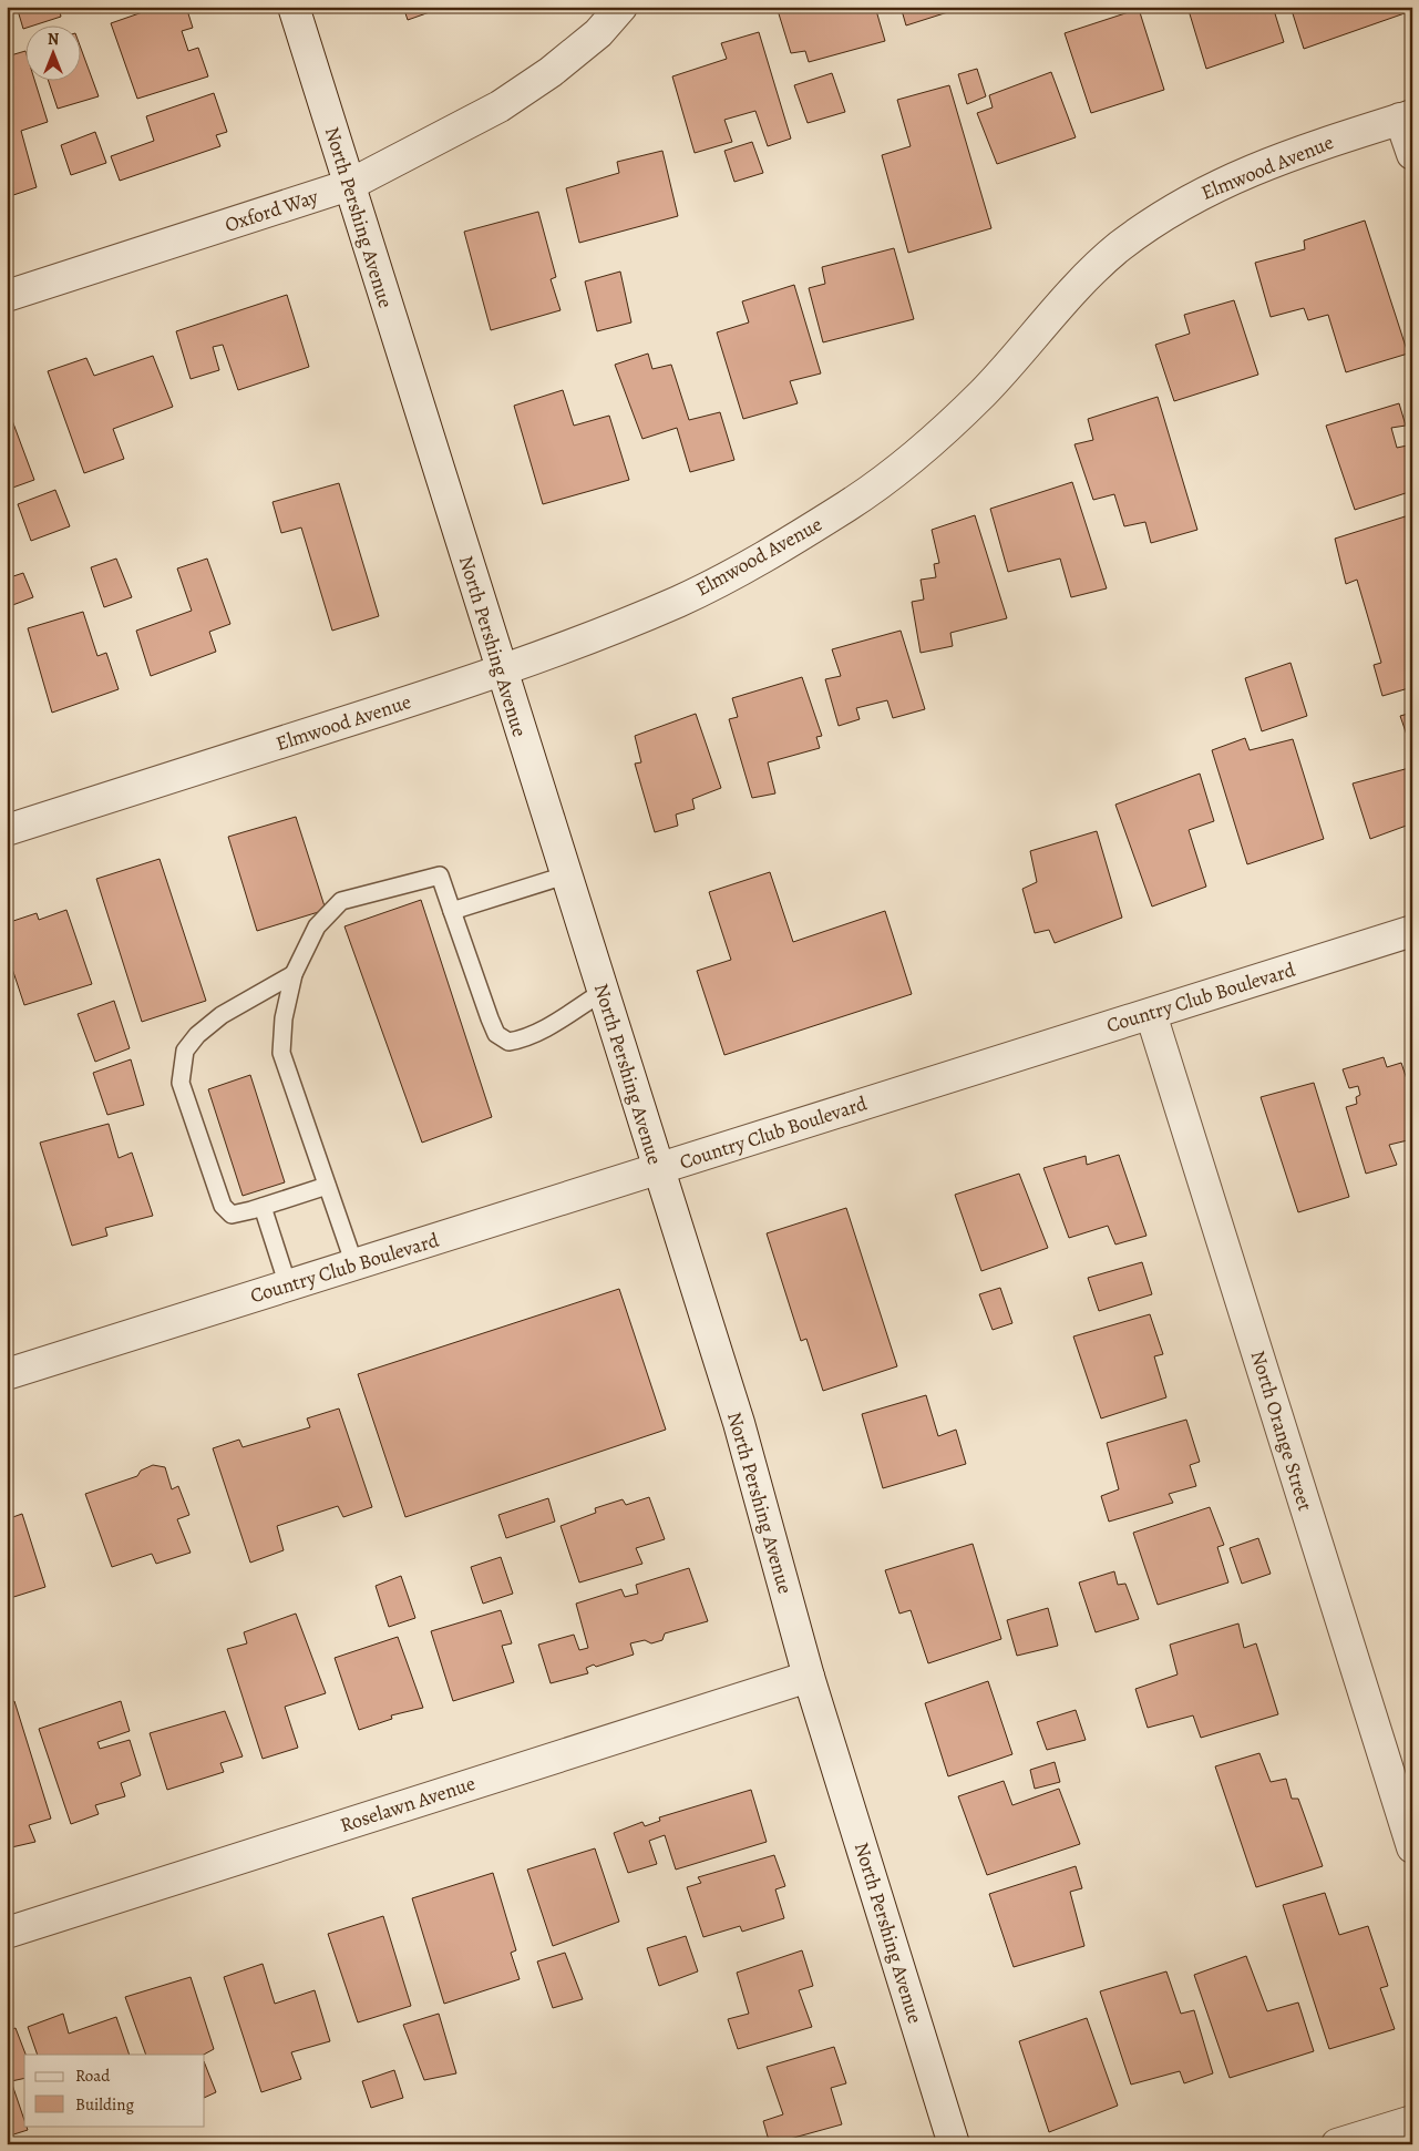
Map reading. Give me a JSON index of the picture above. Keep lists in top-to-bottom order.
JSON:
{
  "streets": {
    "street": [
      "Elmwood Avenue",
      "Oxford Way",
      "North Pershing Avenue",
      "Country Club Boulevard",
      "North Orange Street",
      "Roselawn Avenue"
    ]
  },
  "crossings": [
    ["Elmwood Avenue", "North Pershing Avenue"],
    ["Oxford Way", "North Pershing Avenue"],
    ["North Pershing Avenue", "Country Club Boulevard"],
    ["North Pershing Avenue", "Roselawn Avenue"],
    ["Country Club Boulevard", "North Orange Street"]
  ],
  "legend": ["Road", "Building"],
  "north": "top"
}
